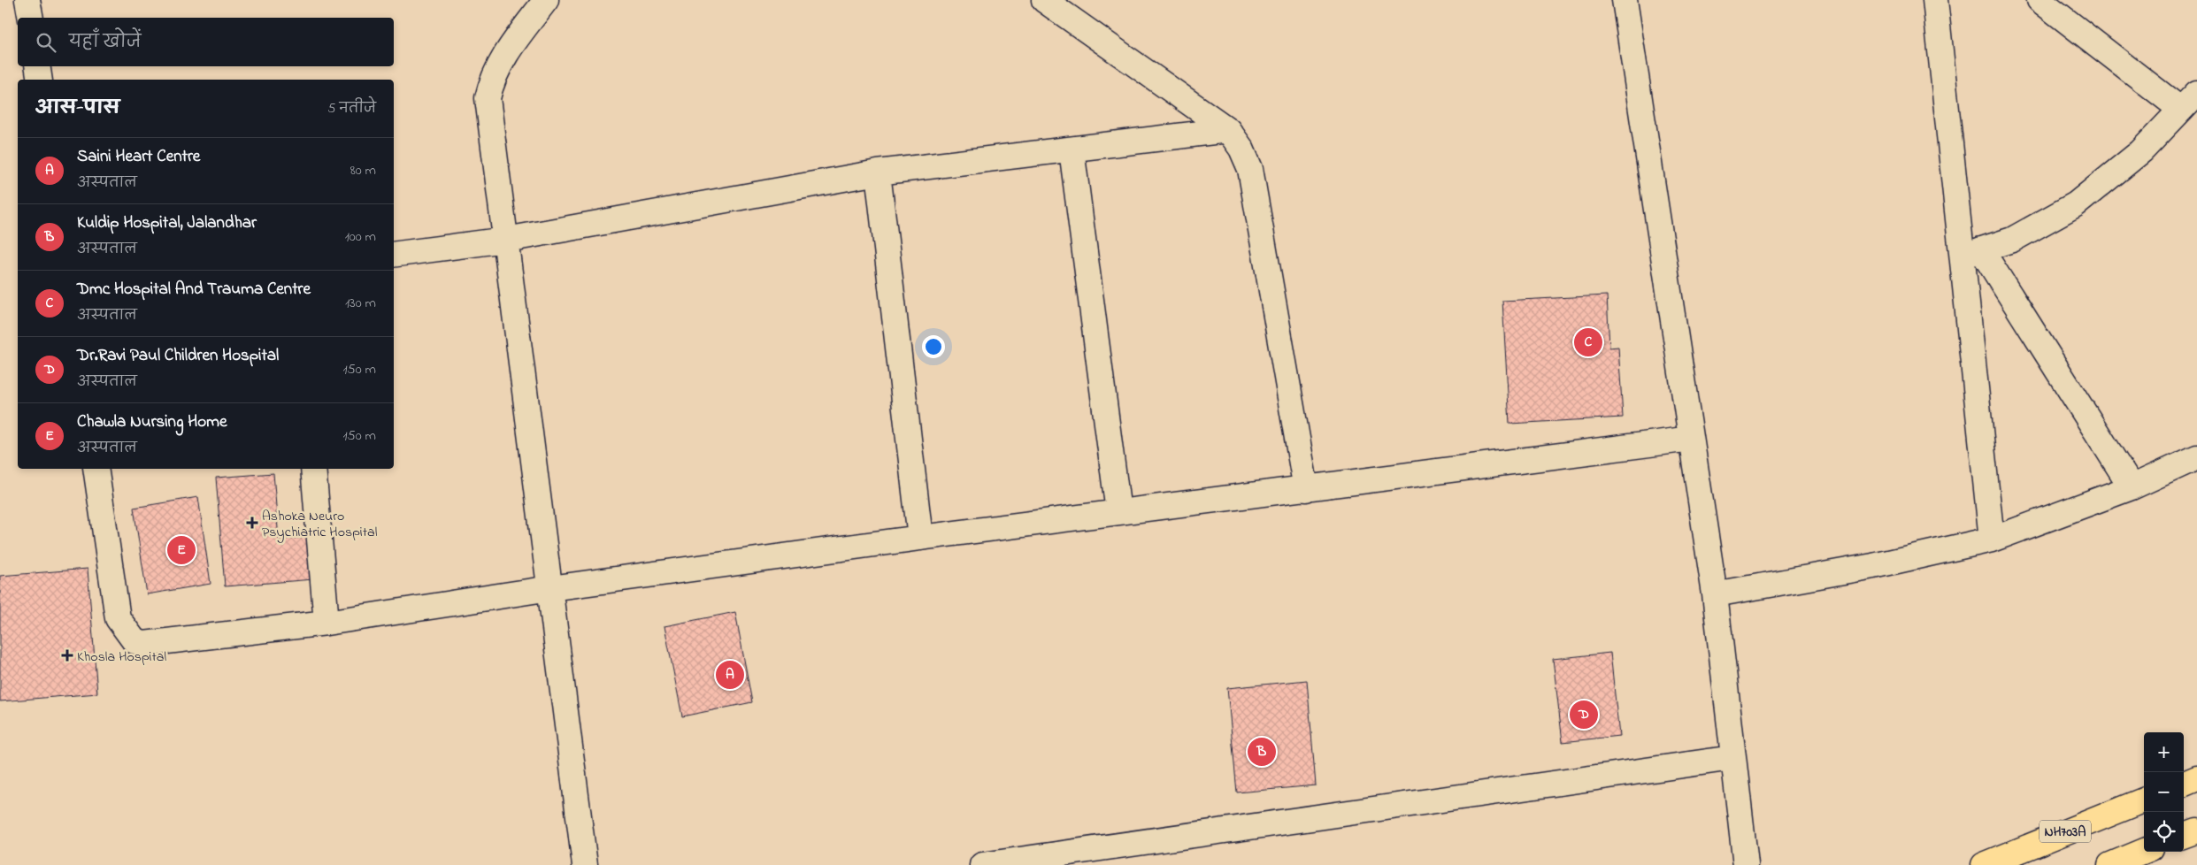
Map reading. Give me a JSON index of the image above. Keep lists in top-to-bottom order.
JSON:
{
  "streets": {
    "highway": ["NH703A"]
  },
  "places": {
    "health": ["Ashoka Neuro Psychiatric Hospital", "Khosla Hospital"]
  },
  "page": {
    "search": "यहाँ खोजें",
    "heading": ["आस-पास", "5 नतीजे"],
    "list": [
      {
        "mark": "A",
        "name": "Saini Heart Centre",
        "note": "अस्पताल",
        "value": "80 m"
      },
      {
        "mark": "B",
        "name": "Kuldip Hospital, Jalandhar",
        "note": "अस्पताल",
        "value": "100 m"
      },
      {
        "mark": "C",
        "name": "Dmc Hospital And Trauma Centre",
        "note": "अस्पताल",
        "value": "130 m"
      },
      {
        "mark": "D",
        "name": "Dr.Ravi Paul Children Hospital",
        "note": "अस्पताल",
        "value": "150 m"
      },
      {
        "mark": "E",
        "name": "Chawla Nursing Home",
        "note": "अस्पताल",
        "value": "150 m"
      }
    ],
    "pins": [
      "C",
      "E",
      "A",
      "D",
      "B"
    ],
    "map_buttons": ["+", "−"]
  }
}
